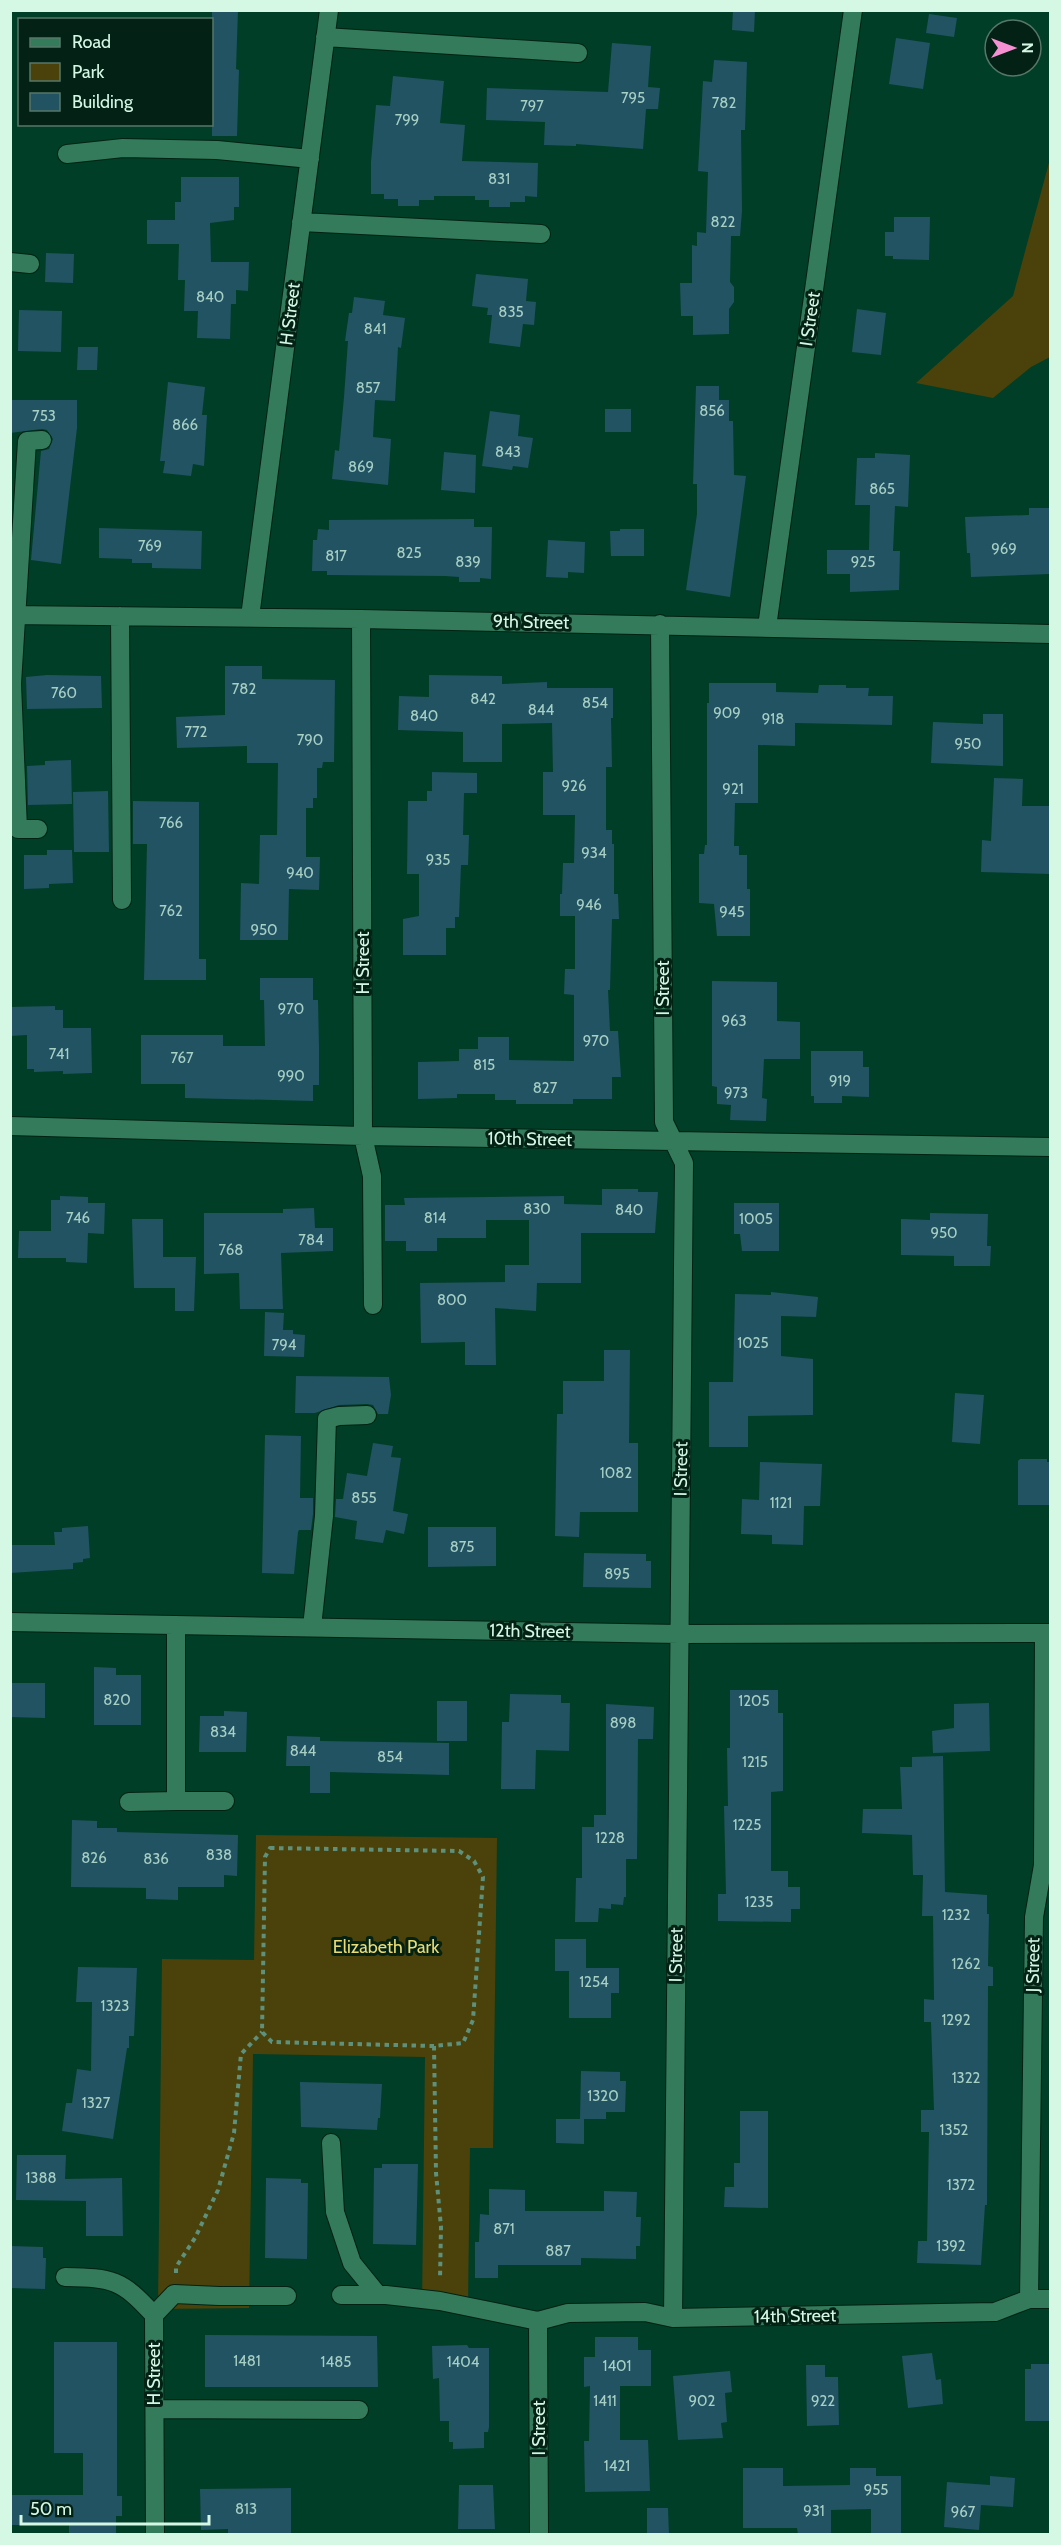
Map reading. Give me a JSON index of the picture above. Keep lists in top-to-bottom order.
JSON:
{
  "streets": {
    "street": [
      "H Street",
      "I Street",
      "9th Street",
      "10th Street",
      "12th Street",
      "J Street",
      "14th Street"
    ]
  },
  "crossings": [
    ["H Street", "9th Street"],
    ["H Street", "10th Street"],
    ["I Street", "9th Street"],
    ["I Street", "10th Street"],
    ["I Street", "12th Street"],
    ["I Street", "14th Street"],
    ["12th Street", "J Street"],
    ["J Street", "14th Street"]
  ],
  "parks": ["Elizabeth Park"],
  "house_numbers": [
    "795",
    "782",
    "797",
    "799",
    "831",
    "822",
    "840",
    "835",
    "841",
    "857",
    "856",
    "753",
    "866",
    "843",
    "869",
    "865",
    "769",
    "969",
    "825",
    "817",
    "839",
    "925",
    "782",
    "760",
    "842",
    "854",
    "844",
    "909",
    "840",
    "918",
    "772",
    "790",
    "950",
    "926",
    "921",
    "766",
    "934",
    "935",
    "940",
    "946",
    "762",
    "945",
    "950",
    "970",
    "963",
    "970",
    "741",
    "767",
    "815",
    "990",
    "919",
    "827",
    "973",
    "830",
    "840",
    "746",
    "814",
    "1005",
    "950",
    "784",
    "768",
    "800",
    "1025",
    "794",
    "1082",
    "855",
    "1121",
    "875",
    "895",
    "820",
    "1205",
    "898",
    "834",
    "844",
    "854",
    "1215",
    "1225",
    "1228",
    "838",
    "826",
    "836",
    "1235",
    "1232",
    "1262",
    "1254",
    "1323",
    "1292",
    "1322",
    "1320",
    "1327",
    "1352",
    "1388",
    "1372",
    "871",
    "1392",
    "887",
    "1481",
    "1485",
    "1404",
    "1401",
    "1411",
    "902",
    "922",
    "1421",
    "955",
    "813",
    "931",
    "967"
  ],
  "legend": ["Road", "Park", "Building"],
  "scale_bar": "50 m",
  "north": "right"
}
